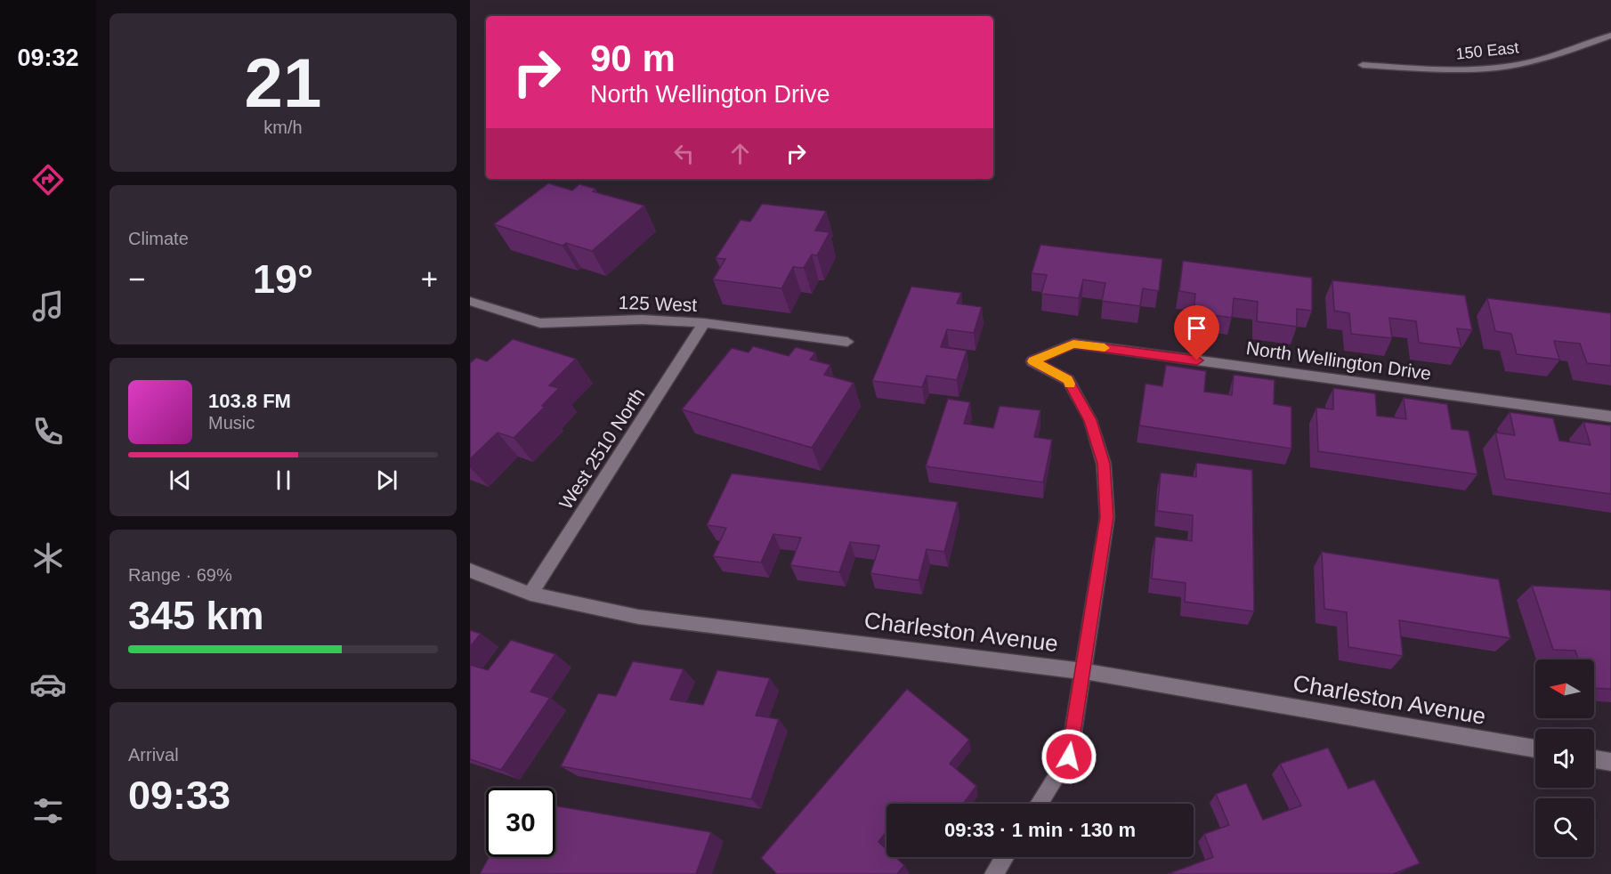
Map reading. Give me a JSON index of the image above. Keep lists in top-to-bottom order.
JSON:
{
  "streets": {
    "street": [
      "150 East",
      "125 West",
      "North Wellington Drive",
      "West 2510 North",
      "Charleston Avenue"
    ]
  },
  "crossings": [
    ["125 West", "West 2510 North"],
    ["North Wellington Drive", "Charleston Avenue"],
    ["West 2510 North", "Charleston Avenue"]
  ],
  "north": "left",
  "page": {
    "tabs": "09:32",
    "tile": [
      ["21", "km/h"],
      "Climate",
      ["Range · 69%", "345 km"],
      ["Arrival", "09:33"]
    ],
    "turn": ["90 m", "North Wellington Drive"],
    "heat": ["−", "19°", "+"],
    "song": ["103.8 FM", "Music"],
    "limit": "30",
    "trip": "09:33 · 1 min · 130 m"
  }
}
